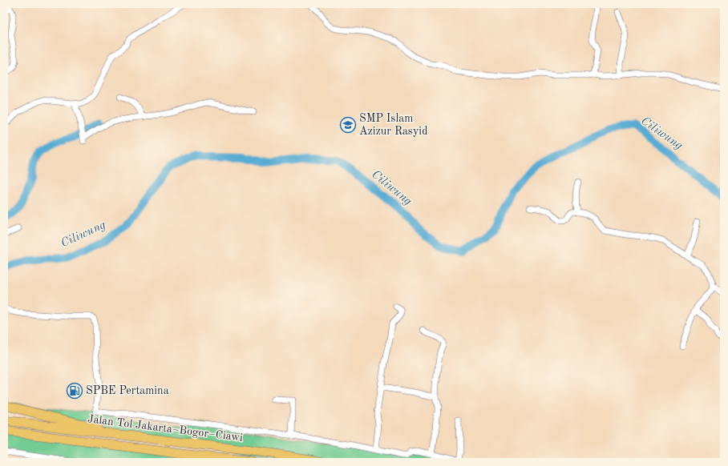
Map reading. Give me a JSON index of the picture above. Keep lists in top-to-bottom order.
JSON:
{
  "streets": {
    "highway": ["Jalan Tol Jakarta–Bogor–Ciawi"]
  },
  "water": ["Ciliwung"],
  "places": {
    "school or university": ["SMP Islam Azizur Rasyid"],
    "fuel station": ["SPBE Pertamina"]
  }
}
